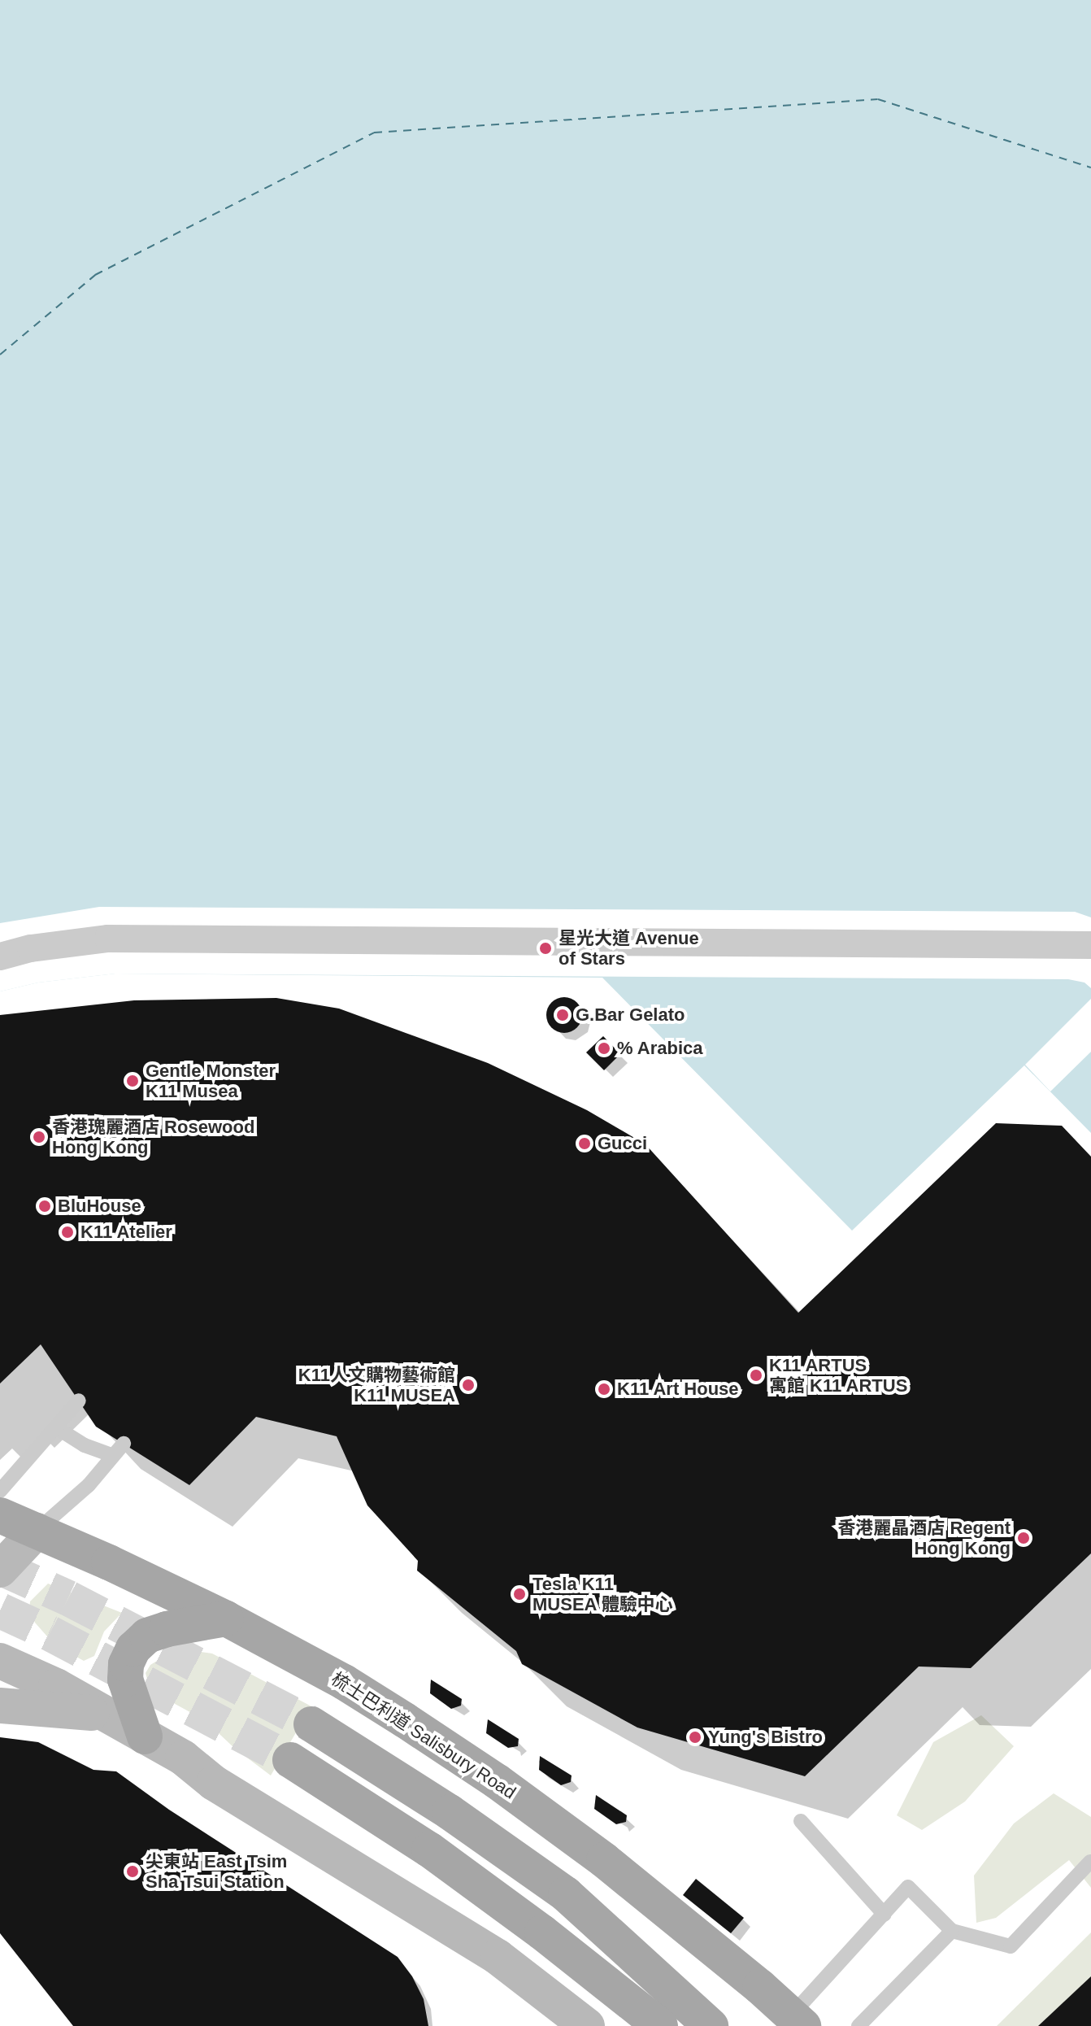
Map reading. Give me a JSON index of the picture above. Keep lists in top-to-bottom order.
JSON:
{
  "streets": {
    "main road": ["梳士巴利道 Salisbury Road"]
  },
  "places": [
    "星光大道 Avenue of Stars",
    "G.Bar Gelato",
    "% Arabica",
    "Gentle Monster K11 Musea",
    "香港瑰麗酒店 Rosewood Hong Kong",
    "Gucci",
    "BluHouse",
    "K11 Atelier",
    "K11 ARTUS 寓館 K11 ARTUS",
    "K11人文購物藝術館 K11 MUSEA",
    "K11 Art House",
    "香港麗晶酒店 Regent Hong Kong",
    "Tesla K11 MUSEA 體驗中心",
    "Yung's Bistro",
    "尖東站 East Tsim Sha Tsui Station"
  ]
}
